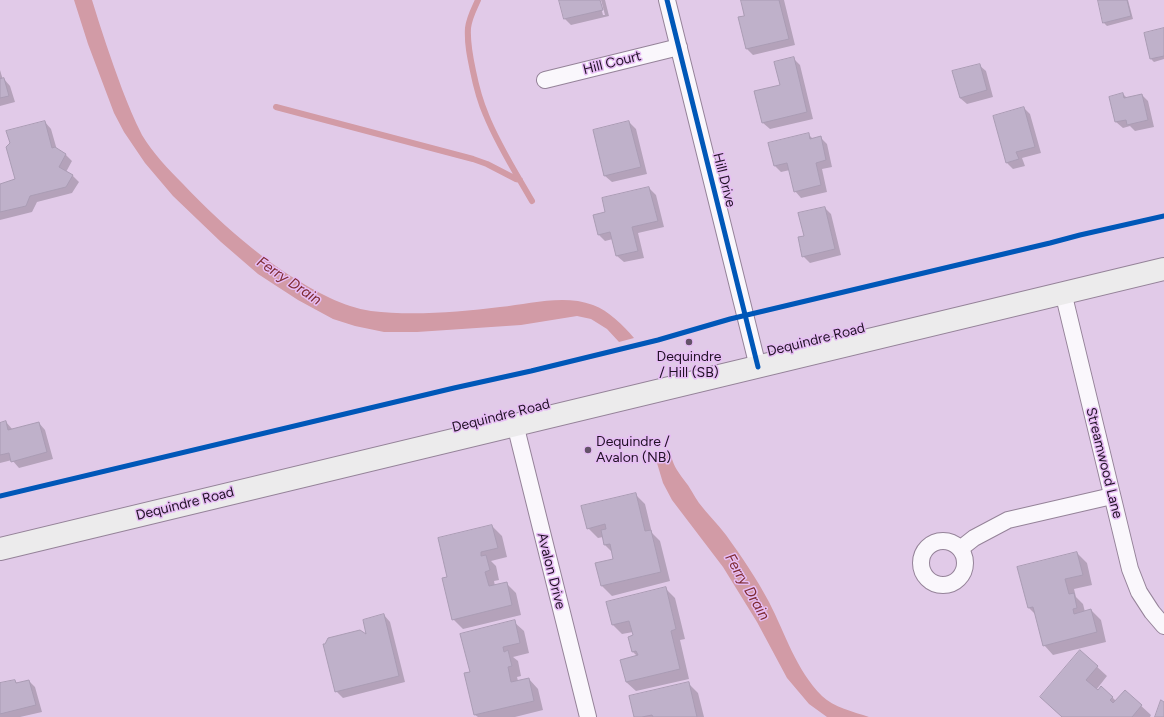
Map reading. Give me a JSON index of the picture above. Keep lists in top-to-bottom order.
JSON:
{
  "streets": {
    "main road": ["Dequindre Road"],
    "street": [
      "Hill Court",
      "Hill Drive",
      "Streamwood Lane",
      "Avalon Drive"
    ]
  },
  "crossings": [
    ["Hill Court", "Hill Drive"],
    ["Hill Drive", "Dequindre Road"],
    ["Dequindre Road", "Streamwood Lane"],
    ["Dequindre Road", "Avalon Drive"]
  ],
  "water": ["Ferry Drain"],
  "places": ["Dequindre / Hill (SB)", "Dequindre / Avalon (NB)"]
}
